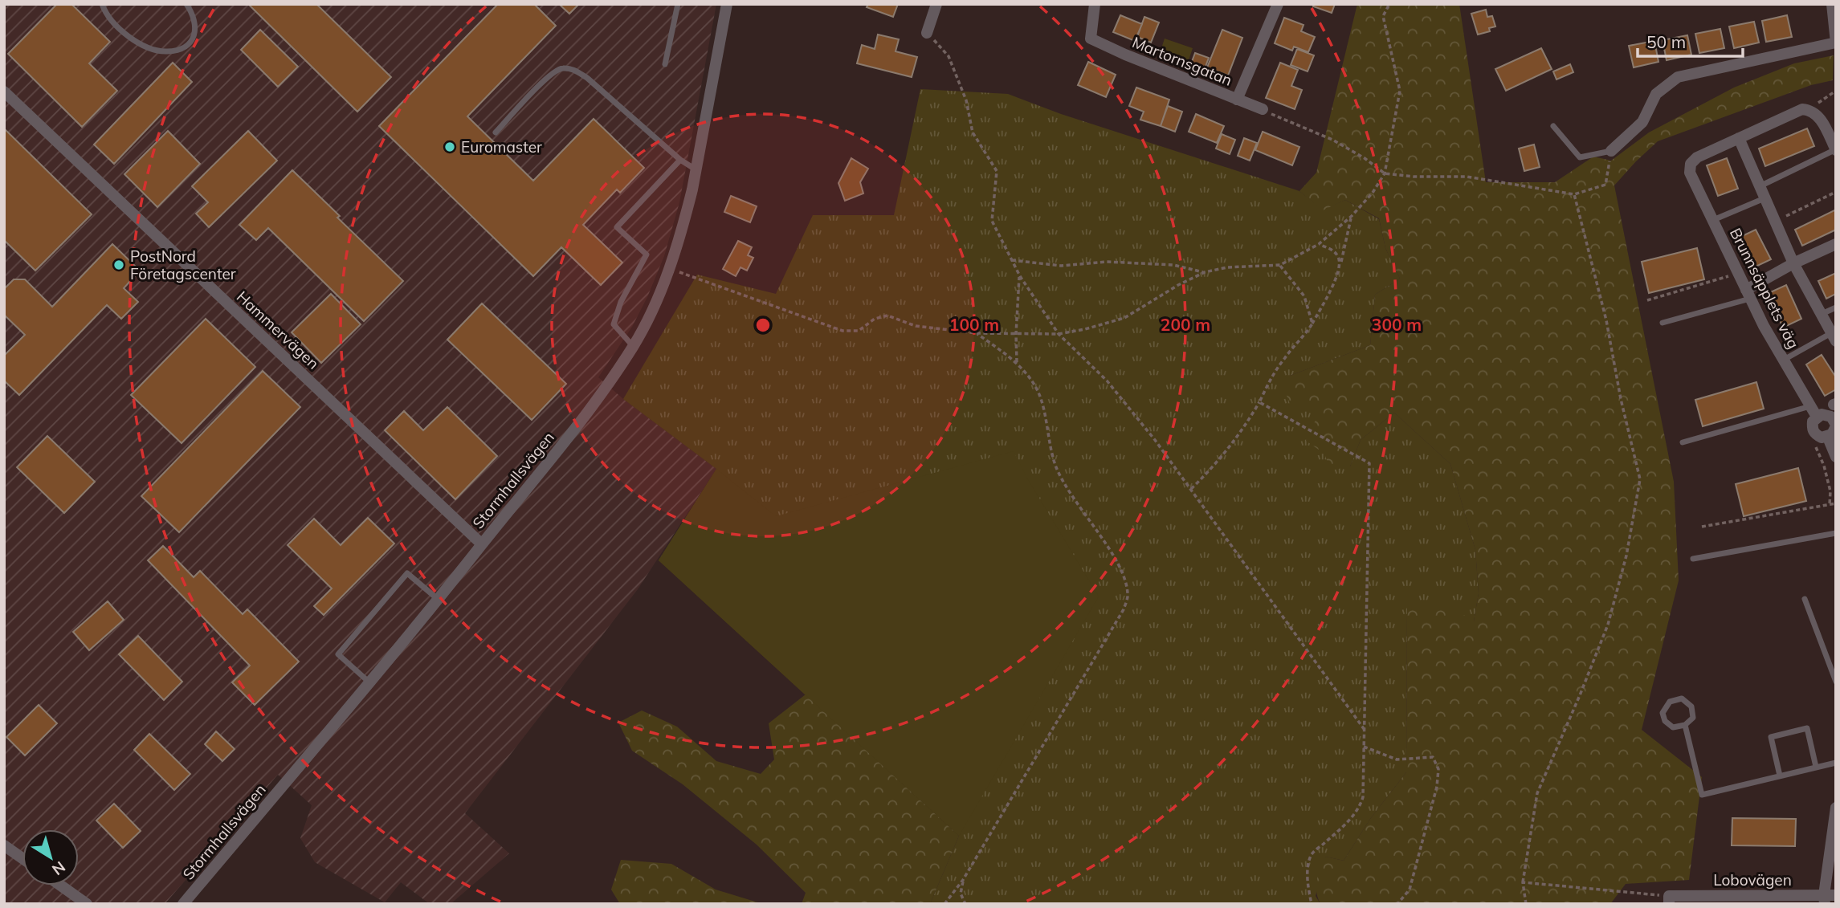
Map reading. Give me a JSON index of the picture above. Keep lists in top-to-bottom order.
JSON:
{
  "streets": {
    "street": [
      "Martornsgatan",
      "Brunnsäpplets väg",
      "Hammervägen",
      "Stormhallsvägen",
      "Lobovägen"
    ]
  },
  "crossings": [
    ["Hammervägen", "Stormhallsvägen"]
  ],
  "places": ["Euromaster", "PostNord Företagscenter"],
  "scale_bar": "50 m",
  "north": "bottom right",
  "rings": ["100 m", "200 m", "300 m"]
}
